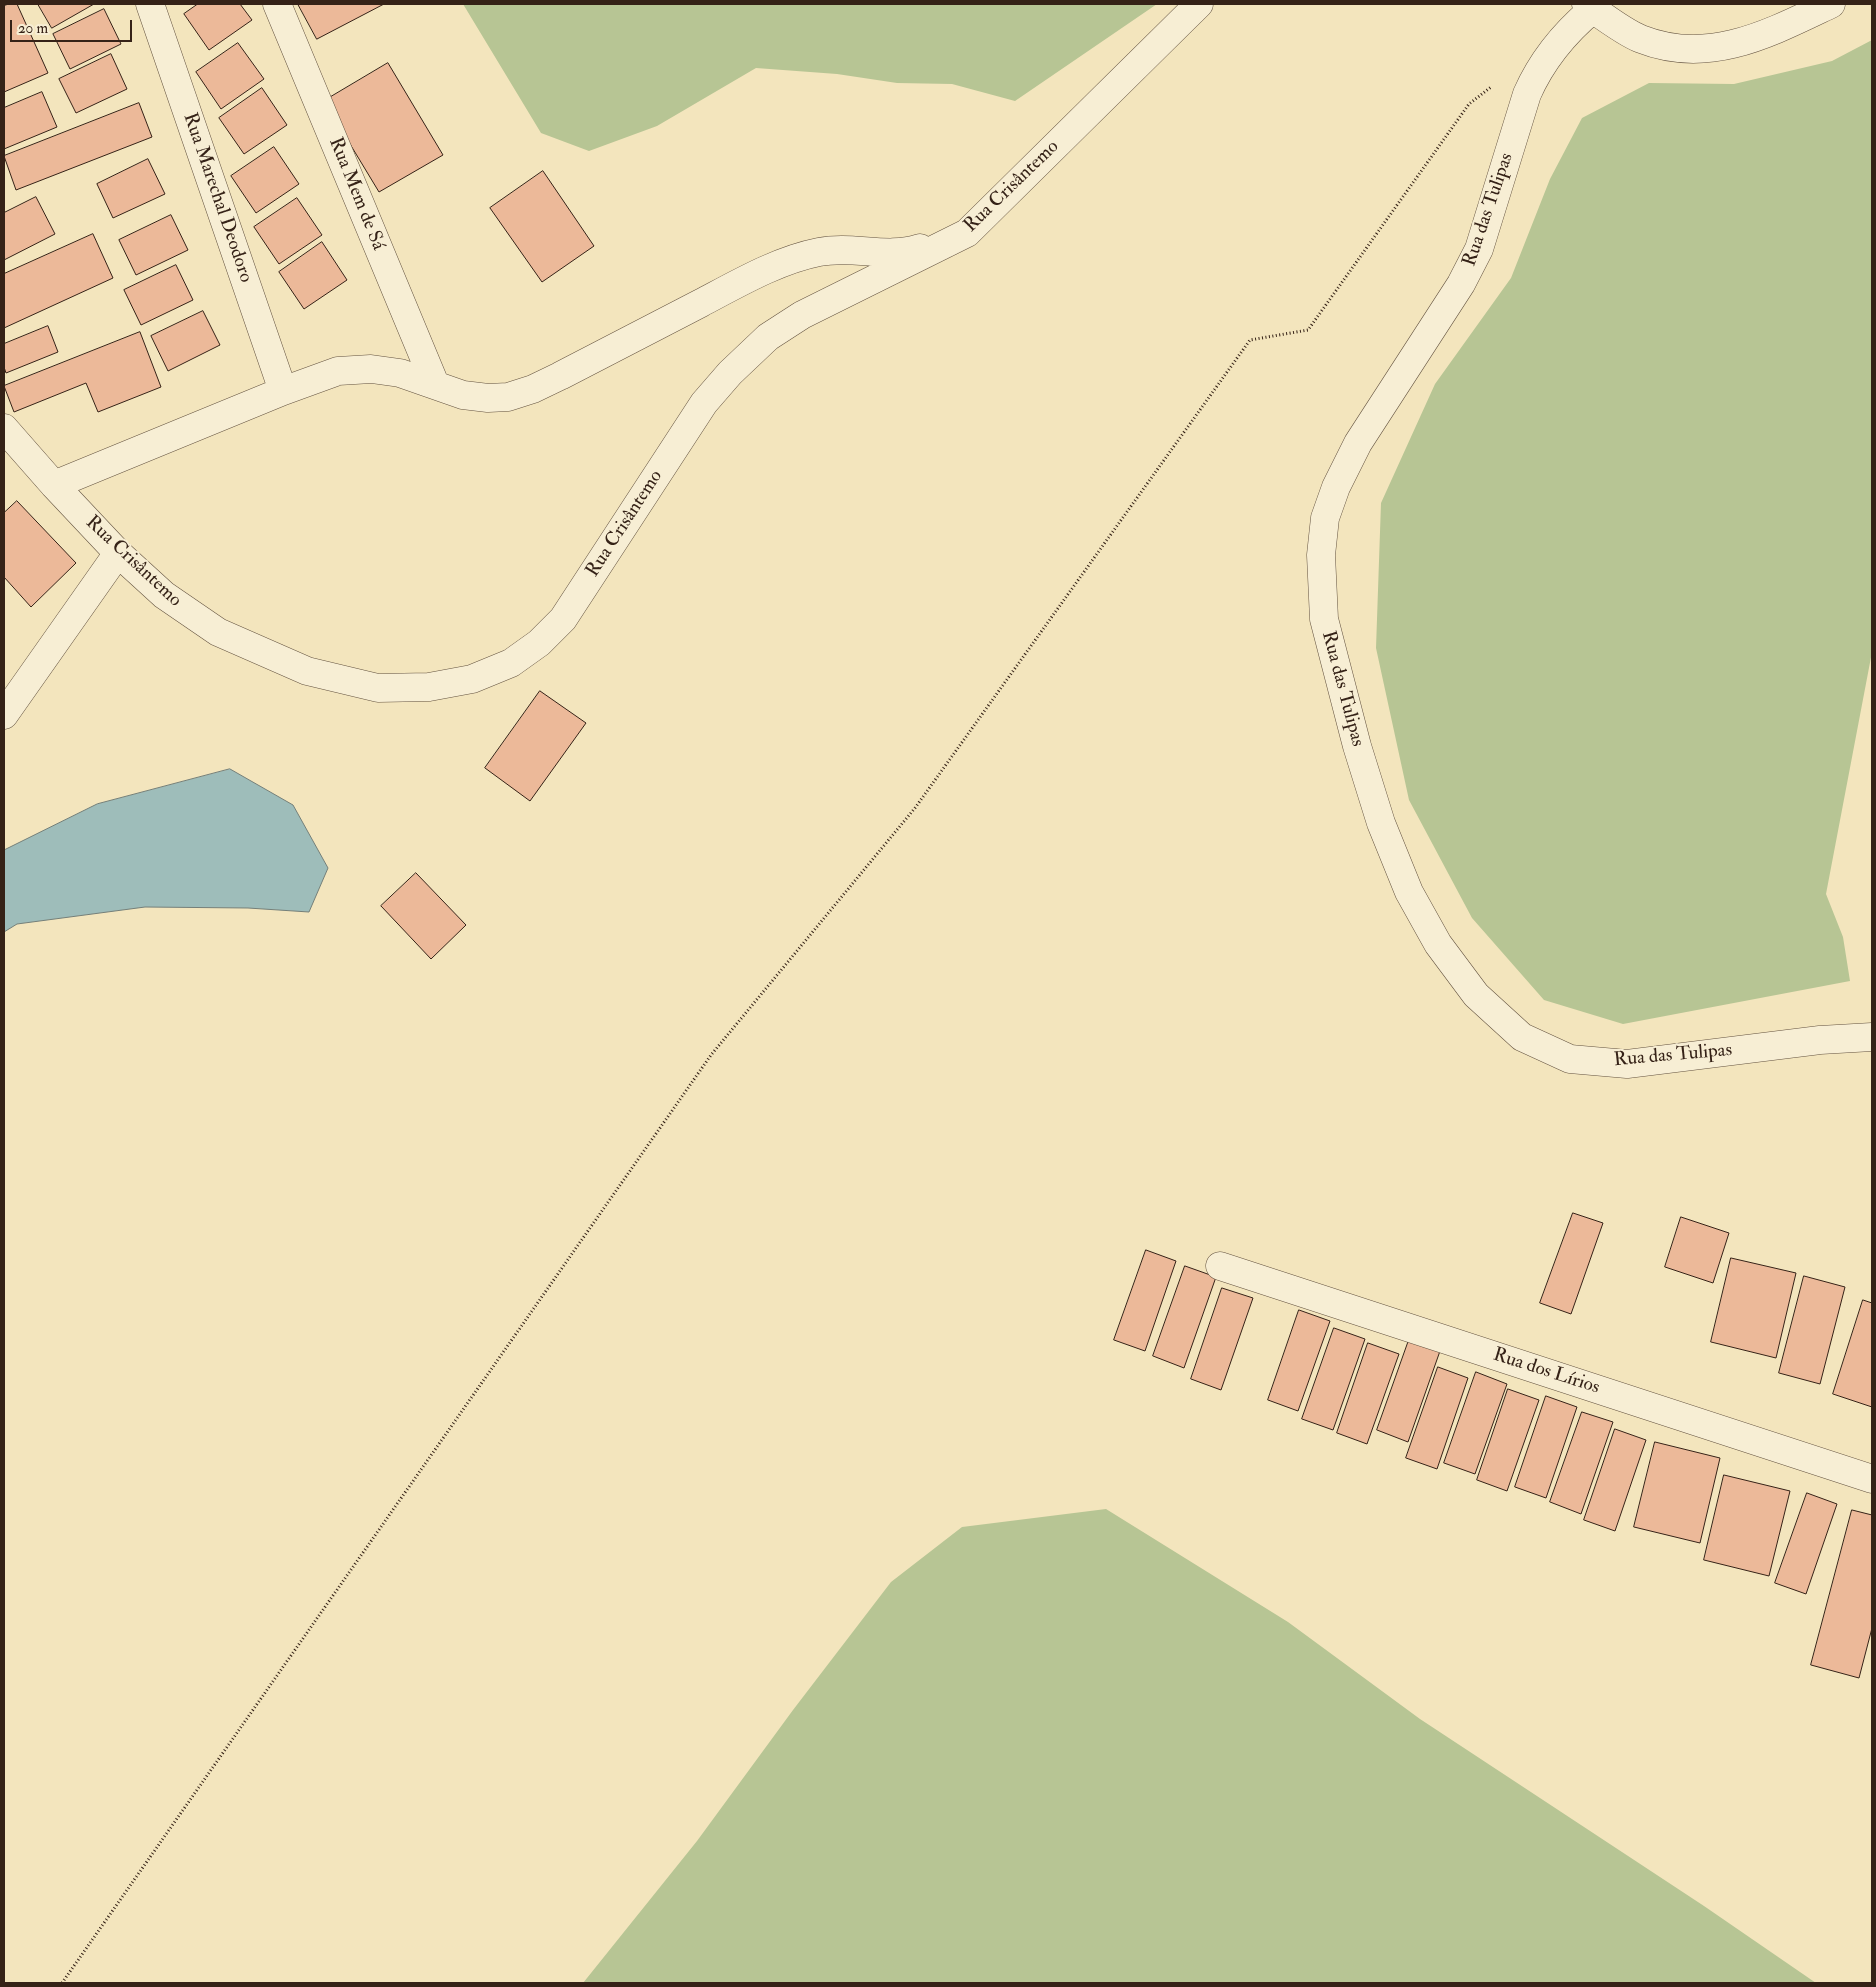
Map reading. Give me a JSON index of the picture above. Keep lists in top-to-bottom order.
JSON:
{
  "streets": {
    "street": [
      "Rua Crisântemo",
      "Rua Mem de Sá",
      "Rua Marechal Deodoro",
      "Rua das Tulipas",
      "Rua dos Lírios"
    ]
  },
  "scale_bar": "20 m"
}
